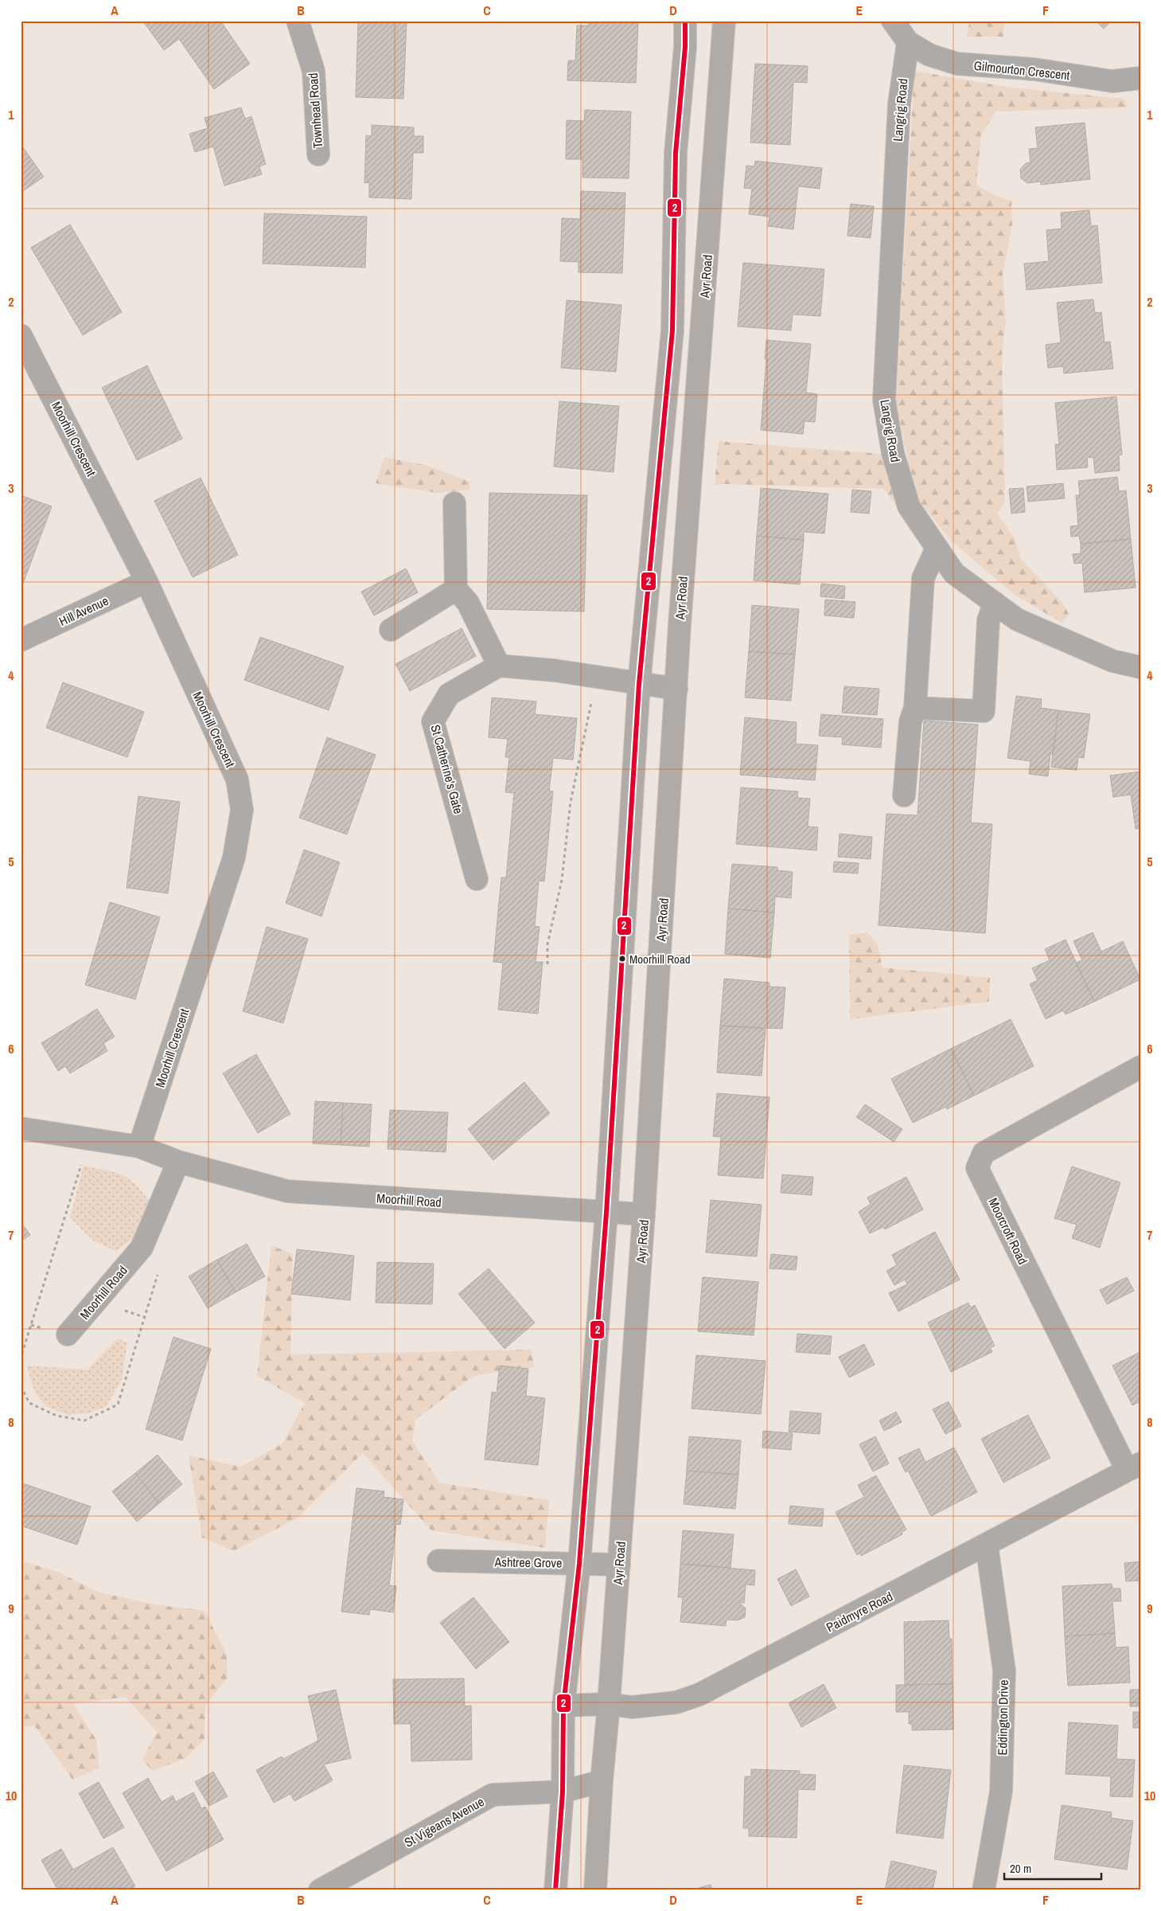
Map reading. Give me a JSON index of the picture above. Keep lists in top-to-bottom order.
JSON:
{
  "streets": {
    "main road": ["Ayr Road"],
    "street": [
      "Gilmourton Crescent",
      "Langrig Road",
      "Townhead Road",
      "Moorhill Crescent",
      "Hill Avenue",
      "St Catherine's Gate",
      "Moorhill Road",
      "Moorcroft Road",
      "Ashtree Grove",
      "Paidmyre Road",
      "Eddington Drive",
      "St Vigeans Avenue"
    ]
  },
  "crossings": [
    ["Gilmourton Crescent", "Langrig Road"],
    ["Ayr Road", "Moorhill Road"],
    ["Ayr Road", "Ashtree Grove"],
    ["Ayr Road", "Paidmyre Road"],
    ["Ayr Road", "St Vigeans Avenue"],
    ["Moorhill Crescent", "Hill Avenue"],
    ["Moorhill Crescent", "Moorhill Road"],
    ["Moorcroft Road", "Paidmyre Road"],
    ["Paidmyre Road", "Eddington Drive"]
  ],
  "places": ["Moorhill Road"],
  "lines": ["transit line 2"],
  "scale_bar": "20 m",
  "grid": {
    "columns": [
      "A",
      "B",
      "C",
      "D",
      "E",
      "F"
    ],
    "rows": [
      "1",
      "2",
      "3",
      "4",
      "5",
      "6",
      "7",
      "8",
      "9",
      "10"
    ]
  }
}
